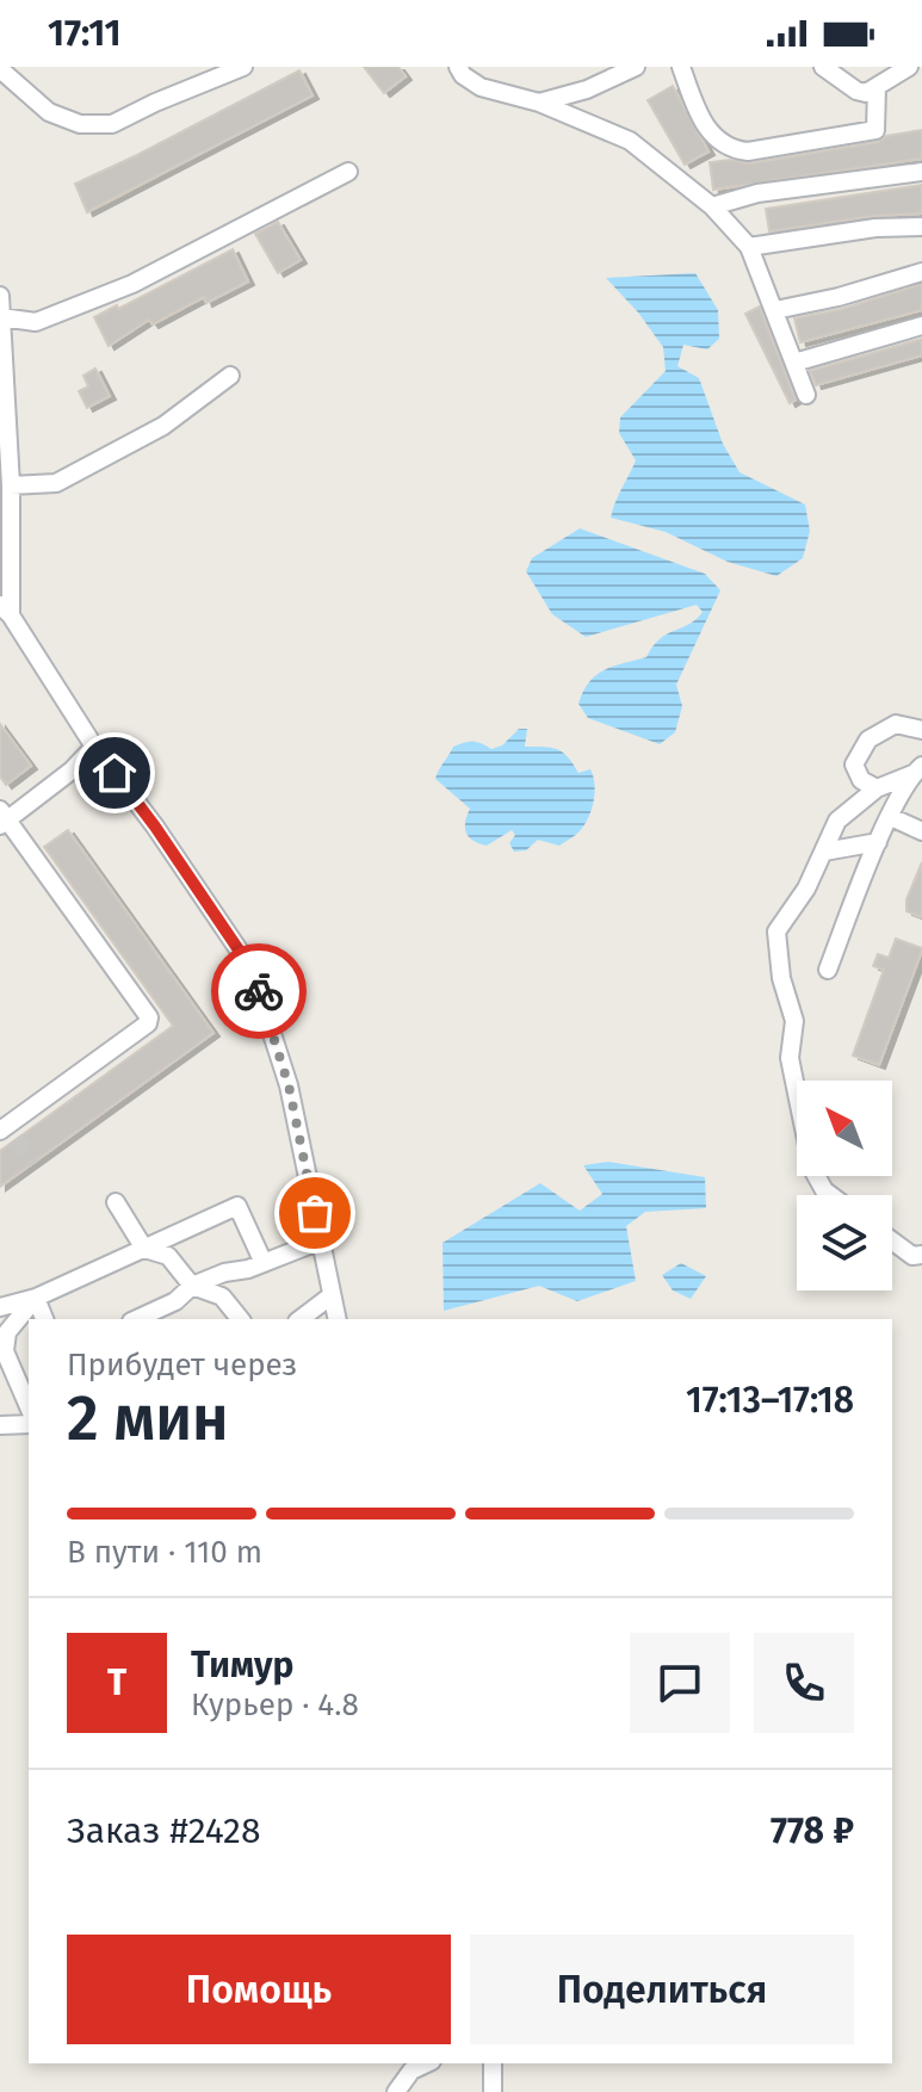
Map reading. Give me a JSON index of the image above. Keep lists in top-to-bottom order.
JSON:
{
  "north": "top left",
  "page": {
    "status": "17:11",
    "heading": ["2 мин", "Прибудет через", "17:13–17:18"],
    "panel": [
      "Тимур",
      "Курьер · 4.8",
      "Заказ #2428",
      "778 ₽"
    ],
    "bar": "В пути · 110 m",
    "round": "Т",
    "buttons": ["Помощь", "Поделиться"]
  }
}
